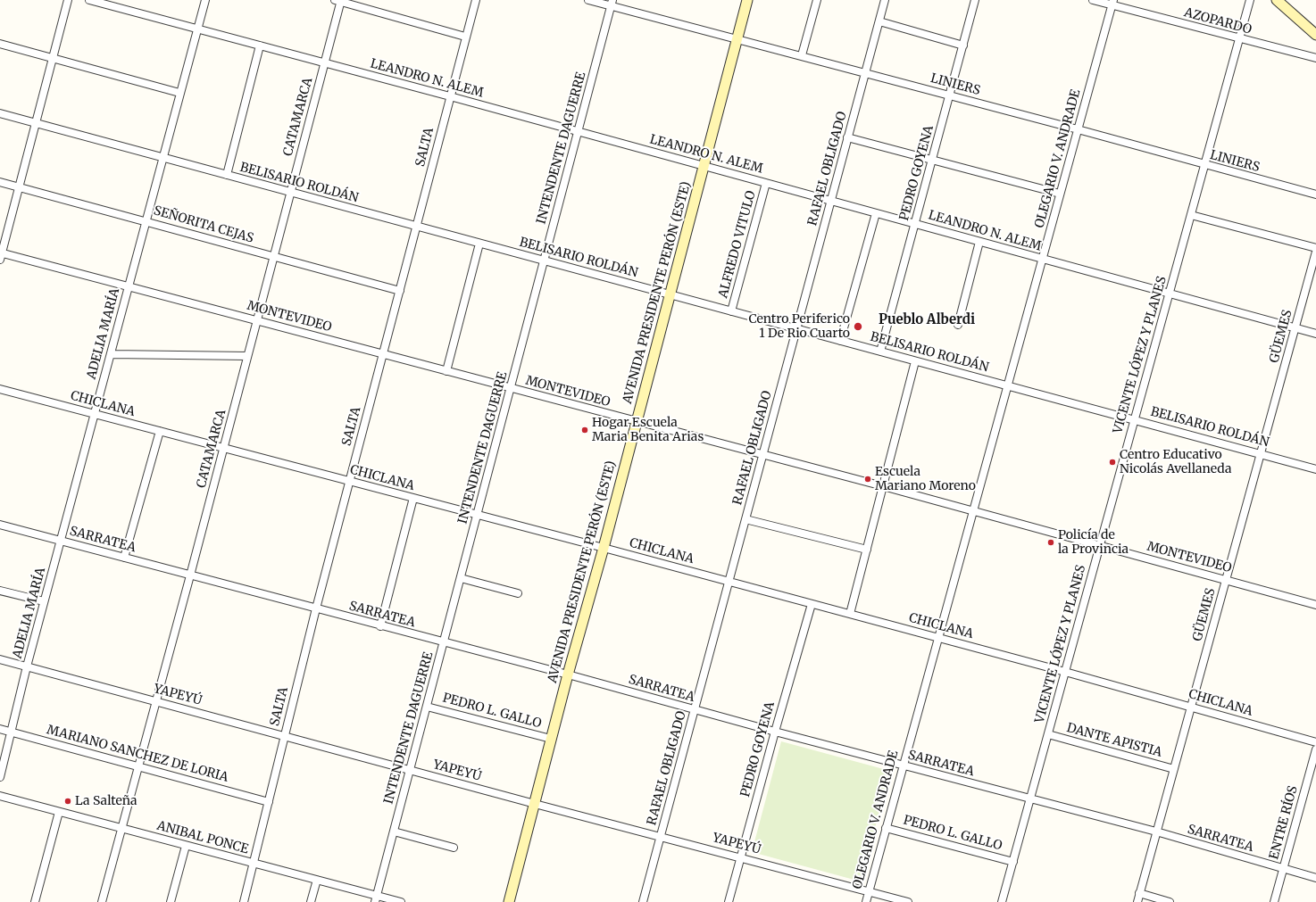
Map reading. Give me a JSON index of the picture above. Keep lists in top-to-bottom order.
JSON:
{
  "streets": {
    "main road": ["AVENIDA PRESIDENTE PERÓN (ESTE)"],
    "street": [
      "AZOPARDO",
      "LEANDRO N. ALEM",
      "LINIERS",
      "CATAMARCA",
      "SALTA",
      "INTENDENTE DAGUERRE",
      "OLEGARIO V. ANDRADE",
      "RAFAEL OBLIGADO",
      "PEDRO GOYENA",
      "BELISARIO ROLDÁN",
      "SEÑORITA CEJAS",
      "ALFREDO VITULO",
      "MONTEVIDEO",
      "ADELIA MARÍA",
      "GÜEMES",
      "VICENTE LÓPEZ Y PLANES",
      "CHICLANA",
      "SARRATEA",
      "YAPEYÚ",
      "PEDRO L. GALLO",
      "DANTE APISTIA",
      "MARIANO SANCHEZ DE LORIA",
      "ENTRE RÍOS",
      "ANIBAL PONCE"
    ]
  },
  "crossings": [
    ["AZOPARDO", "OLEGARIO V. ANDRADE"],
    ["AZOPARDO", "VICENTE LÓPEZ Y PLANES"],
    ["LEANDRO N. ALEM", "CATAMARCA"],
    ["LEANDRO N. ALEM", "SALTA"],
    ["LEANDRO N. ALEM", "INTENDENTE DAGUERRE"],
    ["LEANDRO N. ALEM", "OLEGARIO V. ANDRADE"],
    ["LEANDRO N. ALEM", "RAFAEL OBLIGADO"],
    ["LEANDRO N. ALEM", "PEDRO GOYENA"],
    ["LEANDRO N. ALEM", "ALFREDO VITULO"],
    ["LEANDRO N. ALEM", "AVENIDA PRESIDENTE PERÓN (ESTE)"],
    ["LEANDRO N. ALEM", "ADELIA MARÍA"],
    ["LEANDRO N. ALEM", "GÜEMES"],
    ["LEANDRO N. ALEM", "VICENTE LÓPEZ Y PLANES"],
    ["LINIERS", "INTENDENTE DAGUERRE"],
    ["LINIERS", "OLEGARIO V. ANDRADE"],
    ["LINIERS", "RAFAEL OBLIGADO"],
    ["LINIERS", "PEDRO GOYENA"],
    ["LINIERS", "AVENIDA PRESIDENTE PERÓN (ESTE)"],
    ["LINIERS", "VICENTE LÓPEZ Y PLANES"],
    ["CATAMARCA", "BELISARIO ROLDÁN"],
    ["CATAMARCA", "SEÑORITA CEJAS"],
    ["CATAMARCA", "MONTEVIDEO"],
    ["CATAMARCA", "CHICLANA"],
    ["CATAMARCA", "SARRATEA"],
    ["CATAMARCA", "YAPEYÚ"],
    ["CATAMARCA", "MARIANO SANCHEZ DE LORIA"],
    ["CATAMARCA", "ANIBAL PONCE"],
    ["SALTA", "BELISARIO ROLDÁN"],
    ["SALTA", "SEÑORITA CEJAS"],
    ["SALTA", "MONTEVIDEO"],
    ["SALTA", "CHICLANA"],
    ["SALTA", "SARRATEA"],
    ["SALTA", "YAPEYÚ"],
    ["SALTA", "MARIANO SANCHEZ DE LORIA"],
    ["SALTA", "ANIBAL PONCE"],
    ["INTENDENTE DAGUERRE", "BELISARIO ROLDÁN"],
    ["INTENDENTE DAGUERRE", "MONTEVIDEO"],
    ["INTENDENTE DAGUERRE", "CHICLANA"],
    ["INTENDENTE DAGUERRE", "SARRATEA"],
    ["INTENDENTE DAGUERRE", "YAPEYÚ"],
    ["INTENDENTE DAGUERRE", "PEDRO L. GALLO"],
    ["INTENDENTE DAGUERRE", "ANIBAL PONCE"],
    ["OLEGARIO V. ANDRADE", "BELISARIO ROLDÁN"],
    ["OLEGARIO V. ANDRADE", "MONTEVIDEO"],
    ["OLEGARIO V. ANDRADE", "CHICLANA"],
    ["OLEGARIO V. ANDRADE", "SARRATEA"],
    ["OLEGARIO V. ANDRADE", "YAPEYÚ"],
    ["OLEGARIO V. ANDRADE", "PEDRO L. GALLO"],
    ["RAFAEL OBLIGADO", "BELISARIO ROLDÁN"],
    ["RAFAEL OBLIGADO", "MONTEVIDEO"],
    ["RAFAEL OBLIGADO", "CHICLANA"],
    ["RAFAEL OBLIGADO", "SARRATEA"],
    ["RAFAEL OBLIGADO", "YAPEYÚ"],
    ["PEDRO GOYENA", "BELISARIO ROLDÁN"],
    ["PEDRO GOYENA", "CHICLANA"],
    ["PEDRO GOYENA", "SARRATEA"],
    ["PEDRO GOYENA", "YAPEYÚ"],
    ["BELISARIO ROLDÁN", "ALFREDO VITULO"],
    ["BELISARIO ROLDÁN", "AVENIDA PRESIDENTE PERÓN (ESTE)"],
    ["BELISARIO ROLDÁN", "ADELIA MARÍA"],
    ["BELISARIO ROLDÁN", "GÜEMES"],
    ["BELISARIO ROLDÁN", "VICENTE LÓPEZ Y PLANES"],
    ["SEÑORITA CEJAS", "ADELIA MARÍA"],
    ["AVENIDA PRESIDENTE PERÓN (ESTE)", "MONTEVIDEO"],
    ["AVENIDA PRESIDENTE PERÓN (ESTE)", "CHICLANA"],
    ["AVENIDA PRESIDENTE PERÓN (ESTE)", "SARRATEA"],
    ["AVENIDA PRESIDENTE PERÓN (ESTE)", "YAPEYÚ"],
    ["AVENIDA PRESIDENTE PERÓN (ESTE)", "PEDRO L. GALLO"],
    ["MONTEVIDEO", "ADELIA MARÍA"],
    ["MONTEVIDEO", "GÜEMES"],
    ["MONTEVIDEO", "VICENTE LÓPEZ Y PLANES"],
    ["ADELIA MARÍA", "CHICLANA"],
    ["ADELIA MARÍA", "SARRATEA"],
    ["ADELIA MARÍA", "YAPEYÚ"],
    ["ADELIA MARÍA", "MARIANO SANCHEZ DE LORIA"],
    ["GÜEMES", "CHICLANA"],
    ["GÜEMES", "SARRATEA"],
    ["GÜEMES", "DANTE APISTIA"],
    ["VICENTE LÓPEZ Y PLANES", "CHICLANA"],
    ["VICENTE LÓPEZ Y PLANES", "SARRATEA"],
    ["VICENTE LÓPEZ Y PLANES", "PEDRO L. GALLO"],
    ["VICENTE LÓPEZ Y PLANES", "DANTE APISTIA"],
    ["SARRATEA", "ENTRE RÍOS"]
  ],
  "districts": ["Pueblo Alberdi"],
  "places": [
    "Centro Periferico 1 De Rio Cuarto",
    "Hogar Escuela Maria Benita Arias",
    "Centro Educativo Nicolás Avellaneda",
    "Escuela Mariano Moreno",
    "Policía de la Provincia",
    "La Salteña"
  ]
}
